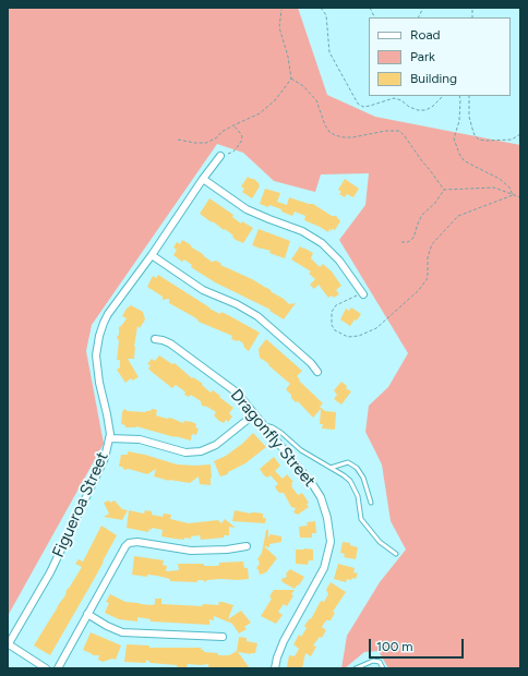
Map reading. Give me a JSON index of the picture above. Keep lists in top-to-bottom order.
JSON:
{
  "streets": {
    "street": ["Dragonfly Street", "Figueroa Street"]
  },
  "legend": ["Road", "Park", "Building"],
  "scale_bar": "100 m"
}
